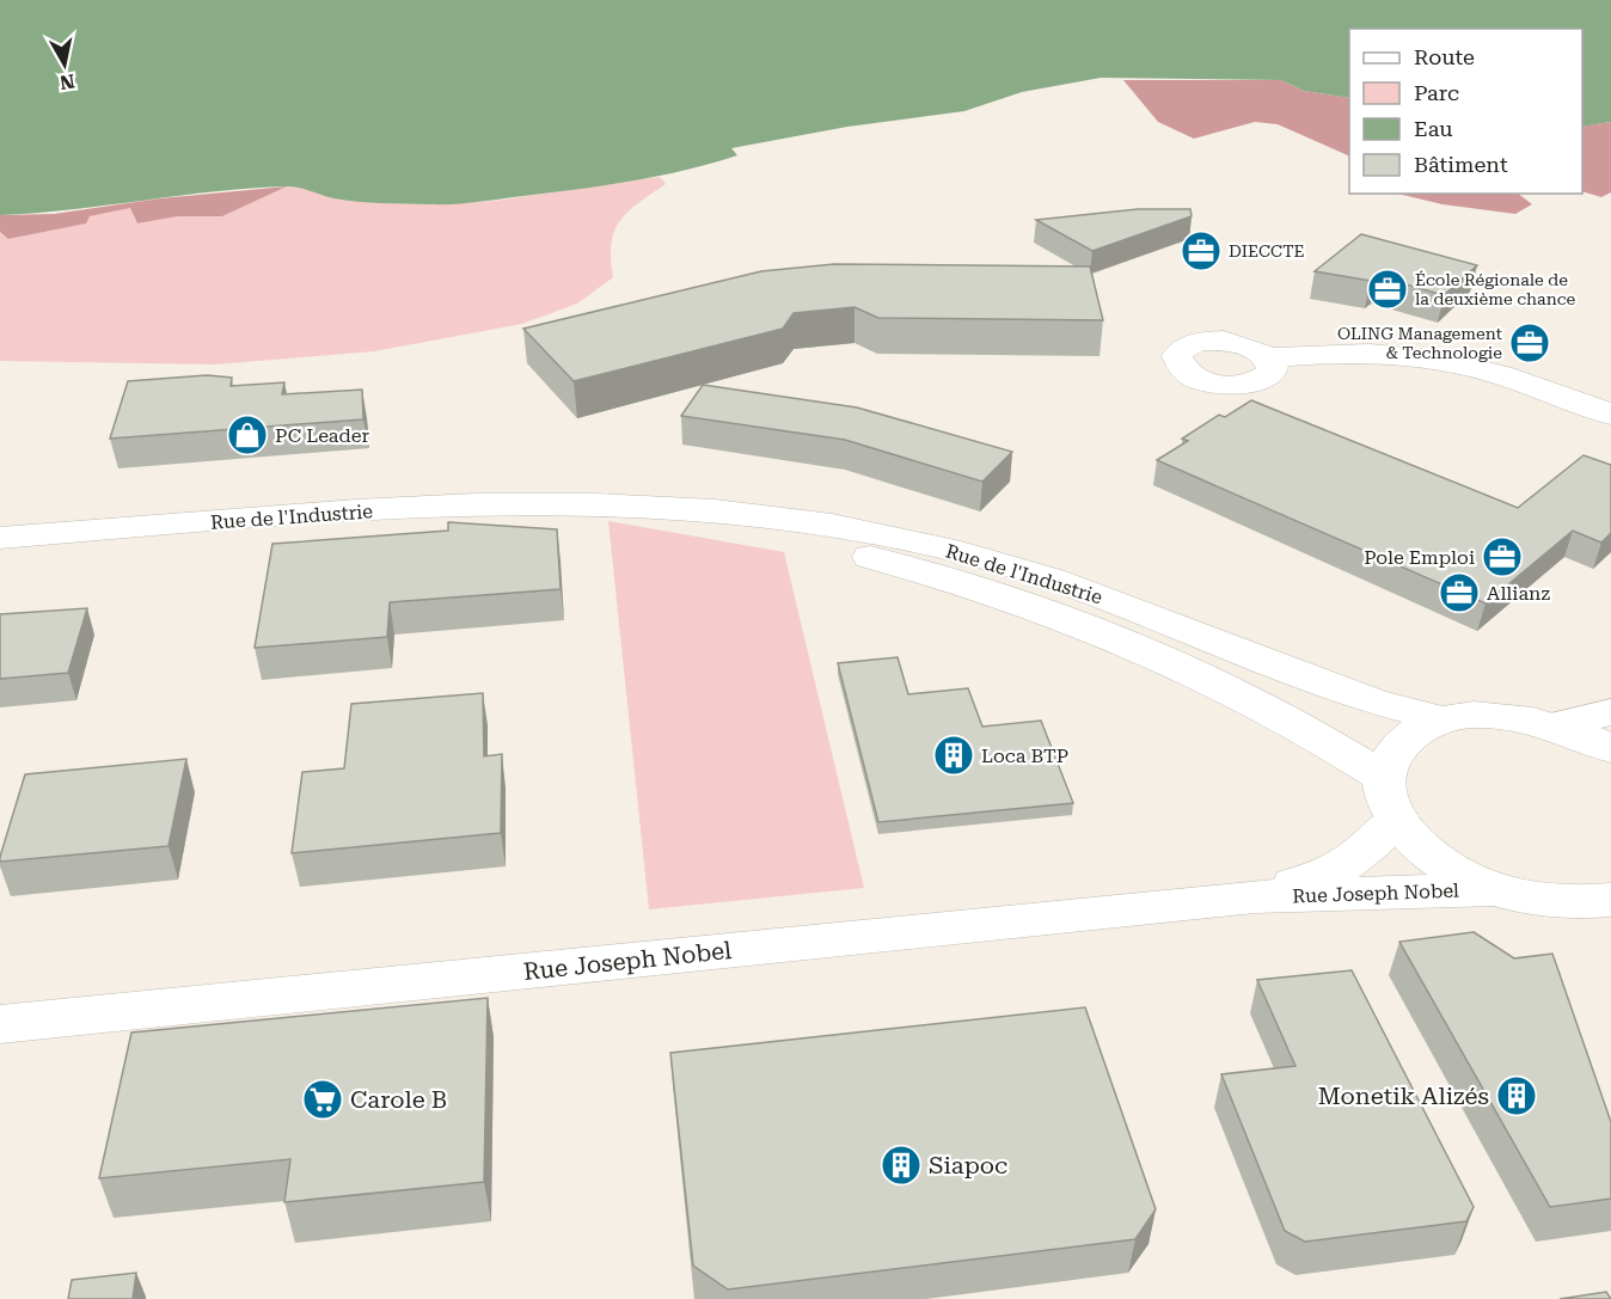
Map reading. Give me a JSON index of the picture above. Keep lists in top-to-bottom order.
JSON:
{
  "streets": {
    "main road": ["Rue de l'Industrie", "Rue Joseph Nobel"]
  },
  "crossings": [
    ["Rue de l'Industrie", "Rue Joseph Nobel"]
  ],
  "places": {
    "office": [
      "DIECCTE",
      "École Régionale de la deuxième chance",
      "OLING Management & Technologie",
      "Pole Emploi",
      "Allianz"
    ],
    "shop": ["PC Leader"],
    "building": ["Loca BTP", "Monetik Alizés", "Siapoc"],
    "supermarket": ["Carole B"]
  },
  "legend": [
    "Route",
    "Parc",
    "Eau",
    "Bâtiment"
  ],
  "north": "bottom"
}
